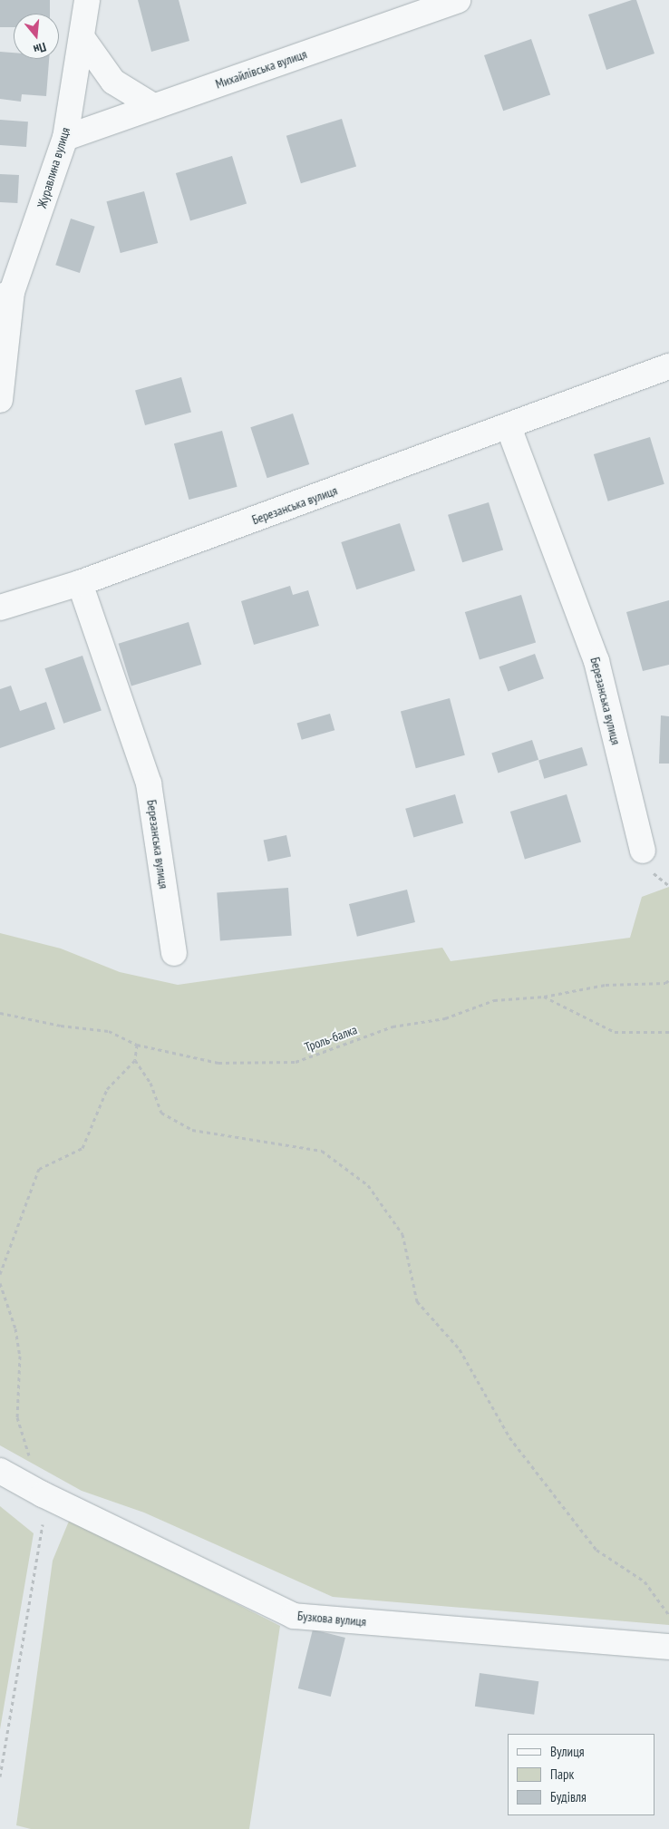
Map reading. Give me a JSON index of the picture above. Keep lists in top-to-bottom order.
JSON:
{
  "streets": {
    "street": [
      "Михайлівська вулиця",
      "Журавлина вулиця",
      "Березанська вулиця",
      "Бузкова вулиця"
    ],
    "path": ["Троль-балка"]
  },
  "crossings": [
    ["Михайлівська вулиця", "Журавлина вулиця"]
  ],
  "legend": ["Вулиця", "Парк", "Будівля"],
  "north": "bottom"
}
